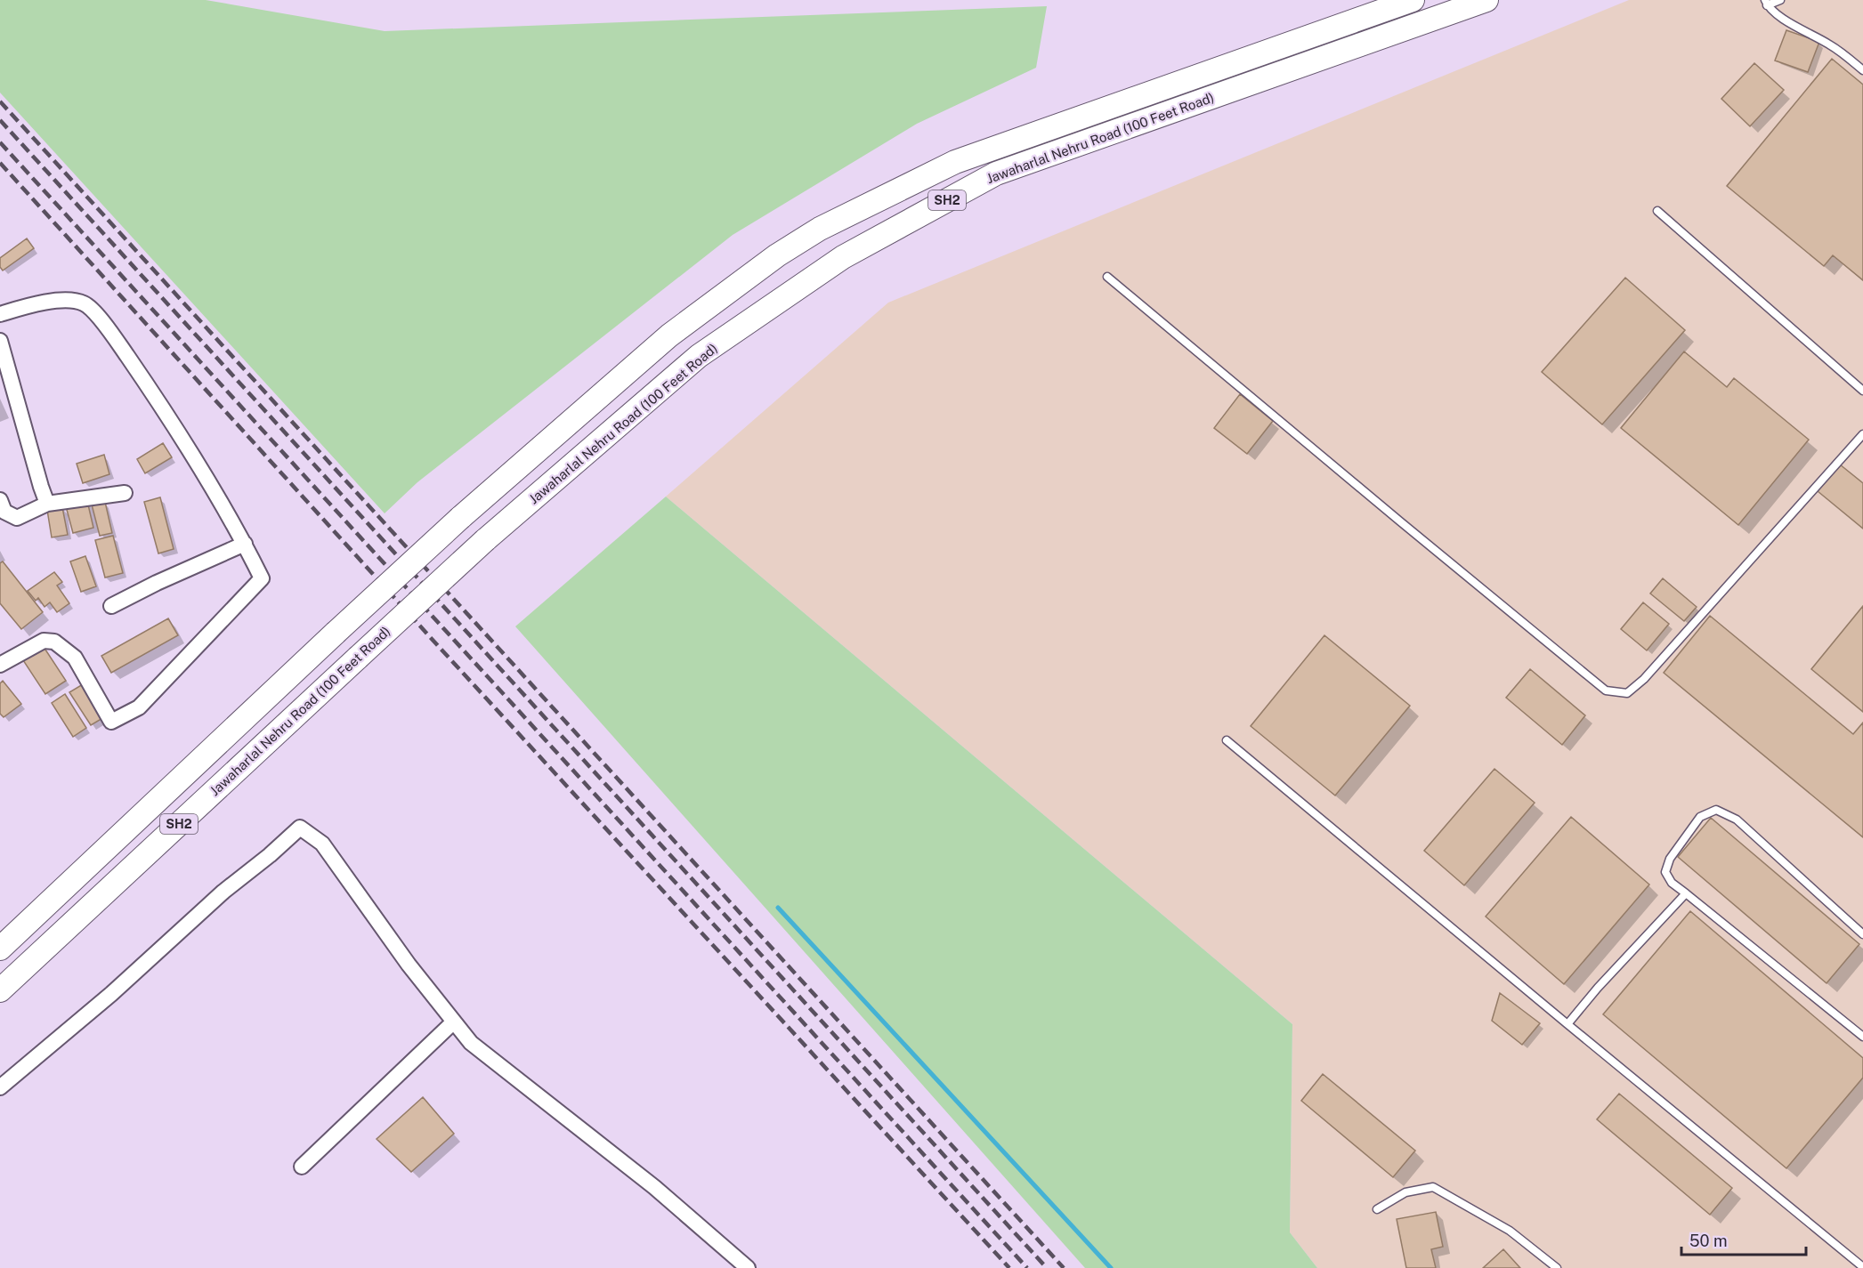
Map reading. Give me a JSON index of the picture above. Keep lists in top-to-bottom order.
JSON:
{
  "streets": {
    "main road": ["Jawaharlal Nehru Road (100 Feet Road)", "SH2"]
  },
  "scale_bar": "50 m"
}
